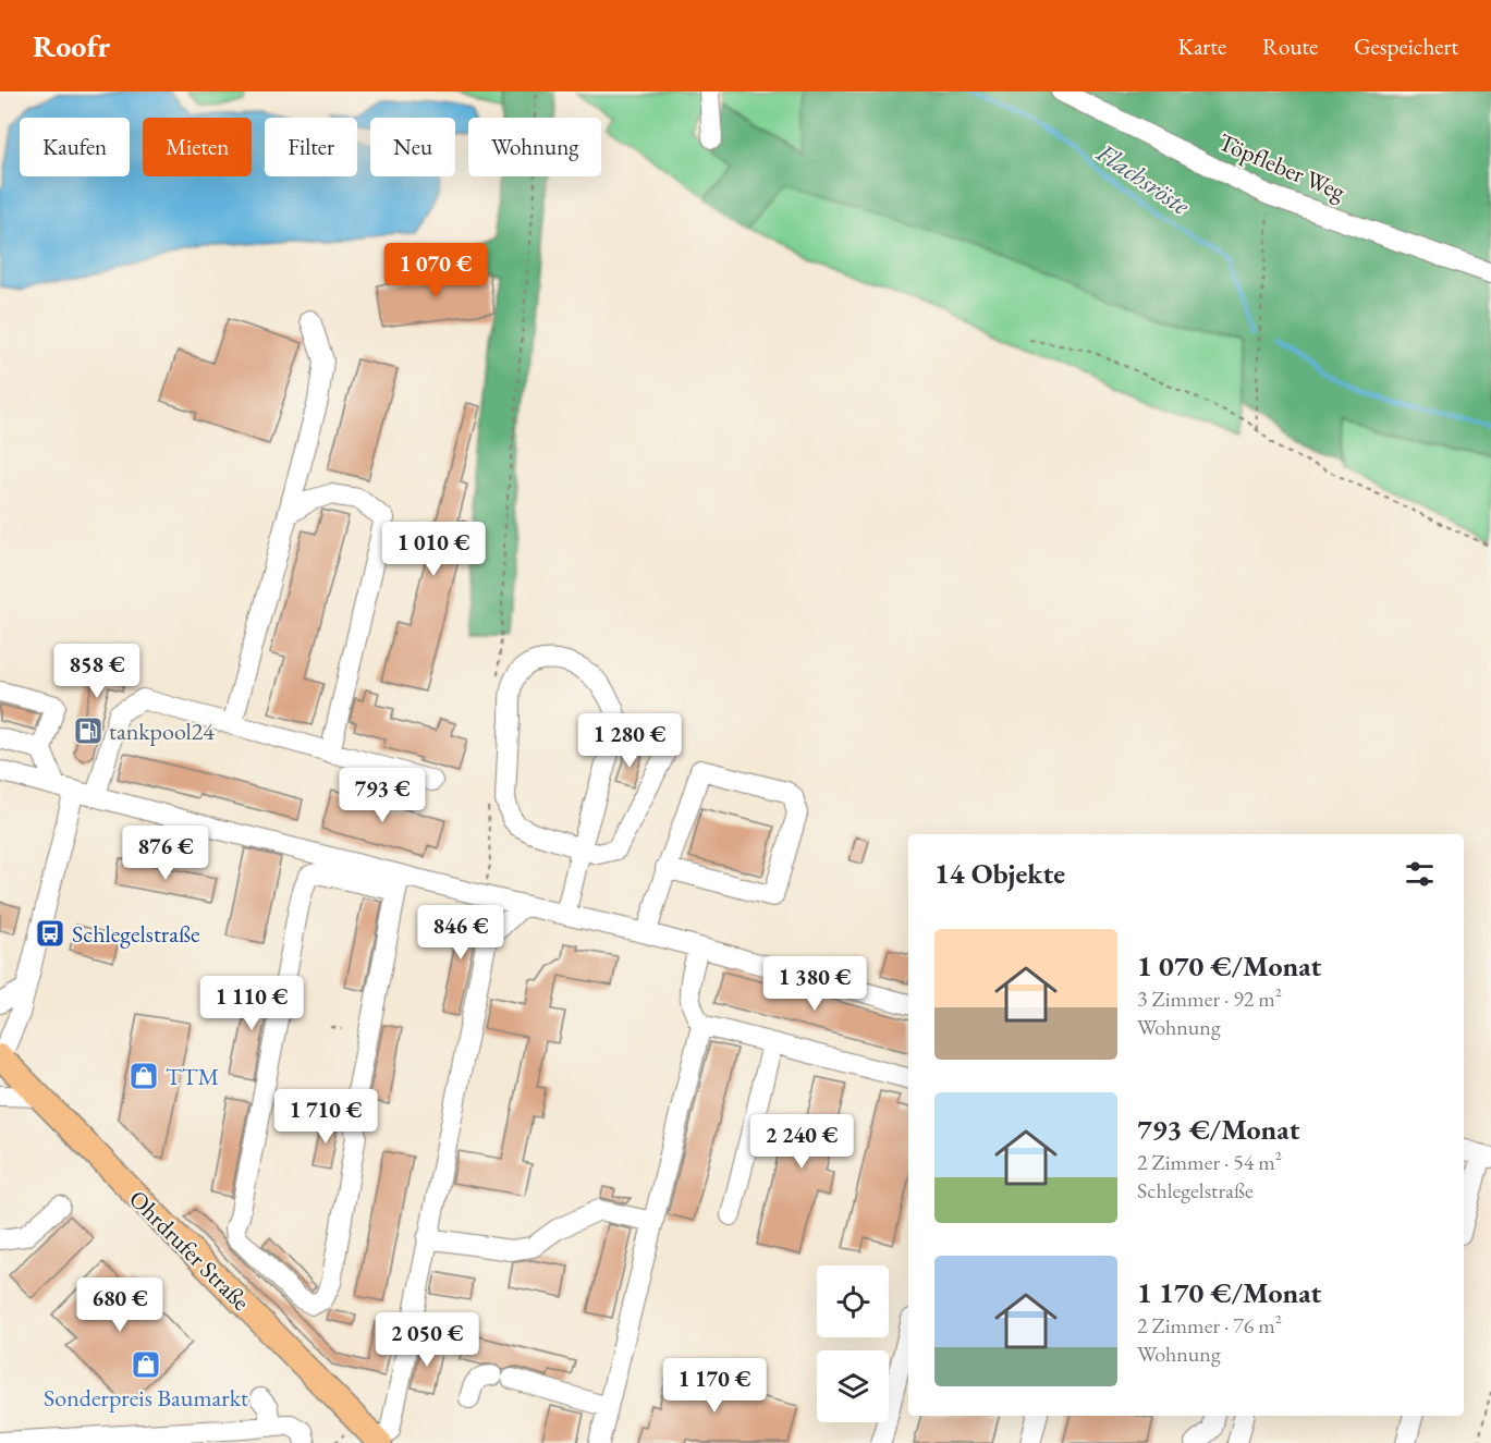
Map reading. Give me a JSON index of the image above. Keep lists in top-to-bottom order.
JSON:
{
  "streets": {
    "main road": ["Ohrdrufer Straße"],
    "street": ["Töpfleber Weg"]
  },
  "water": ["Flachsröste"],
  "places": {
    "fuel station": ["tankpool24"],
    "bus stop": ["Schlegelstraße"],
    "shop": ["TTM", "Sonderpreis Baumarkt"]
  },
  "page": {
    "header": "Roofr",
    "nav": ["Karte", "Route", "Gespeichert"],
    "chip": [
      "Kaufen",
      "Mieten",
      "Filter",
      "Neu",
      "Wohnung"
    ],
    "price": [
      "1 070 €",
      "1 010 €",
      "858 €",
      "1 280 €",
      "793 €",
      "876 €",
      "846 €",
      "1 380 €",
      "1 110 €",
      "1 710 €",
      "2 240 €",
      "680 €",
      "2 050 €",
      "1 170 €"
    ],
    "heading": "14 Objekte",
    "list": [
      {
        "name": "1 070 €/Monat",
        "note": "3 Zimmer · 92 m² · Wohnung"
      },
      {
        "name": "793 €/Monat",
        "note": "2 Zimmer · 54 m² · Schlegelstraße"
      },
      {
        "name": "1 170 €/Monat",
        "note": "2 Zimmer · 76 m² · Wohnung"
      }
    ]
  }
}
